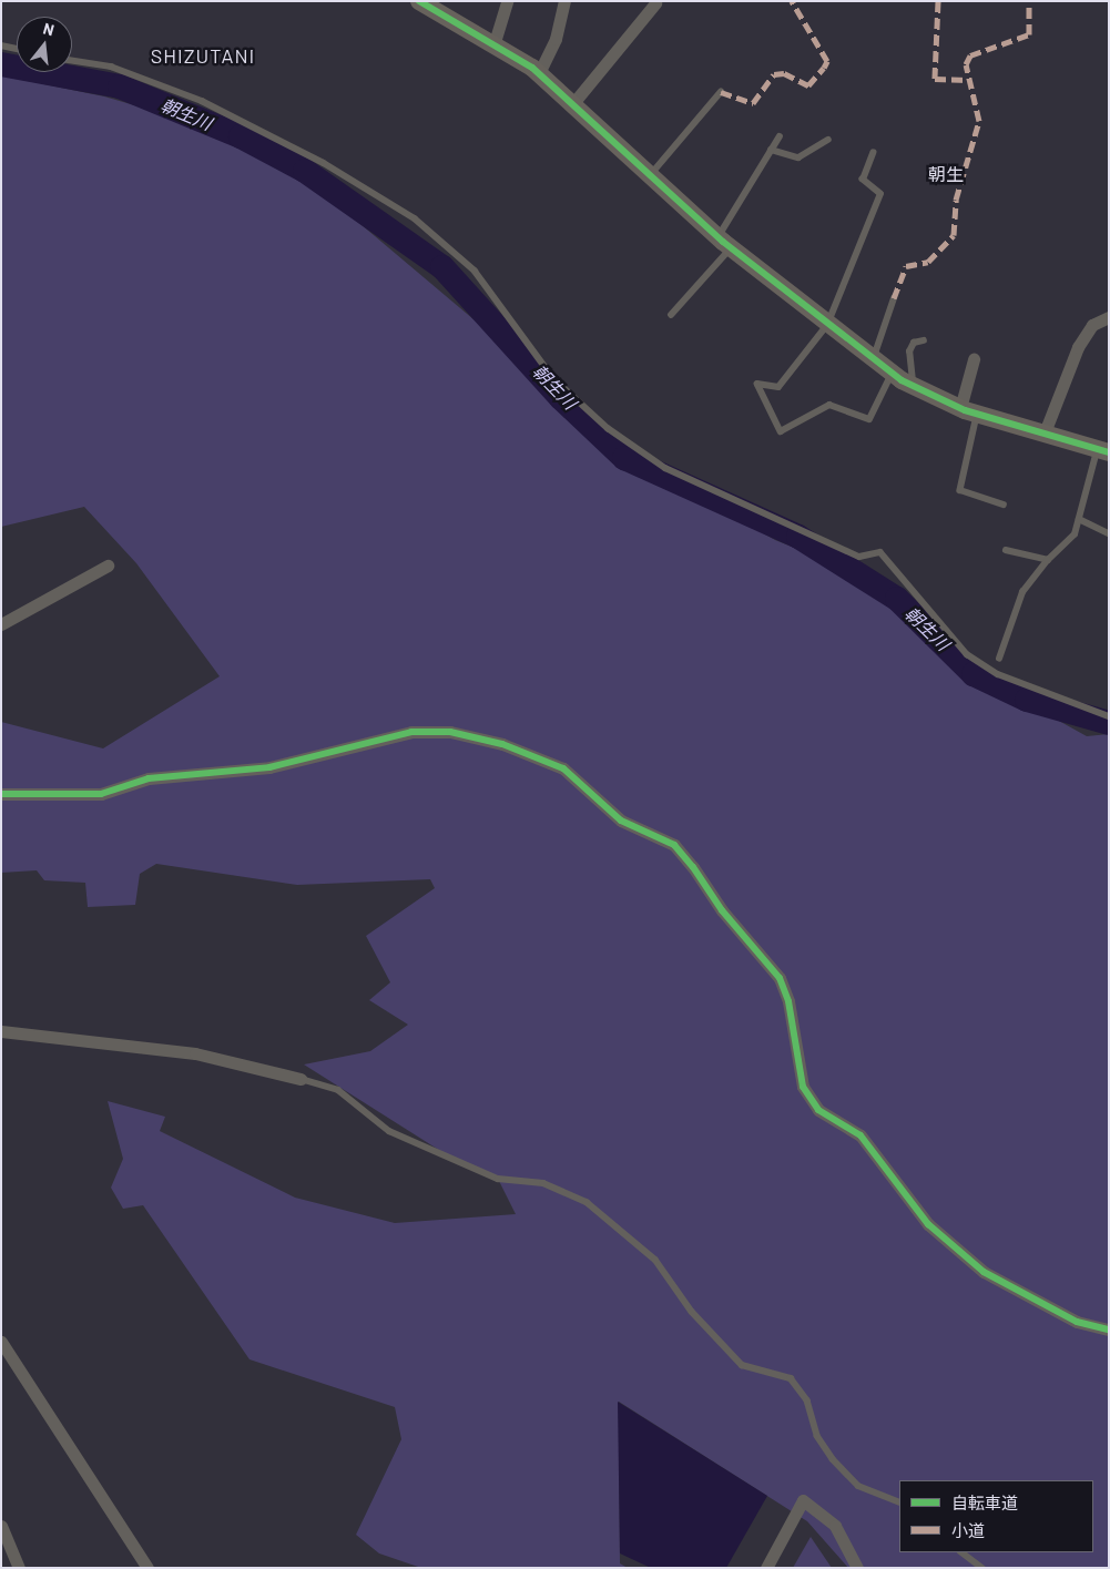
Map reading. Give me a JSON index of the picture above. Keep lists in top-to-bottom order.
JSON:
{
  "districts": ["SHIZUTANI", "朝生"],
  "water": ["朝生川"],
  "legend": ["自転車道", "小道"],
  "north": "top"
}
